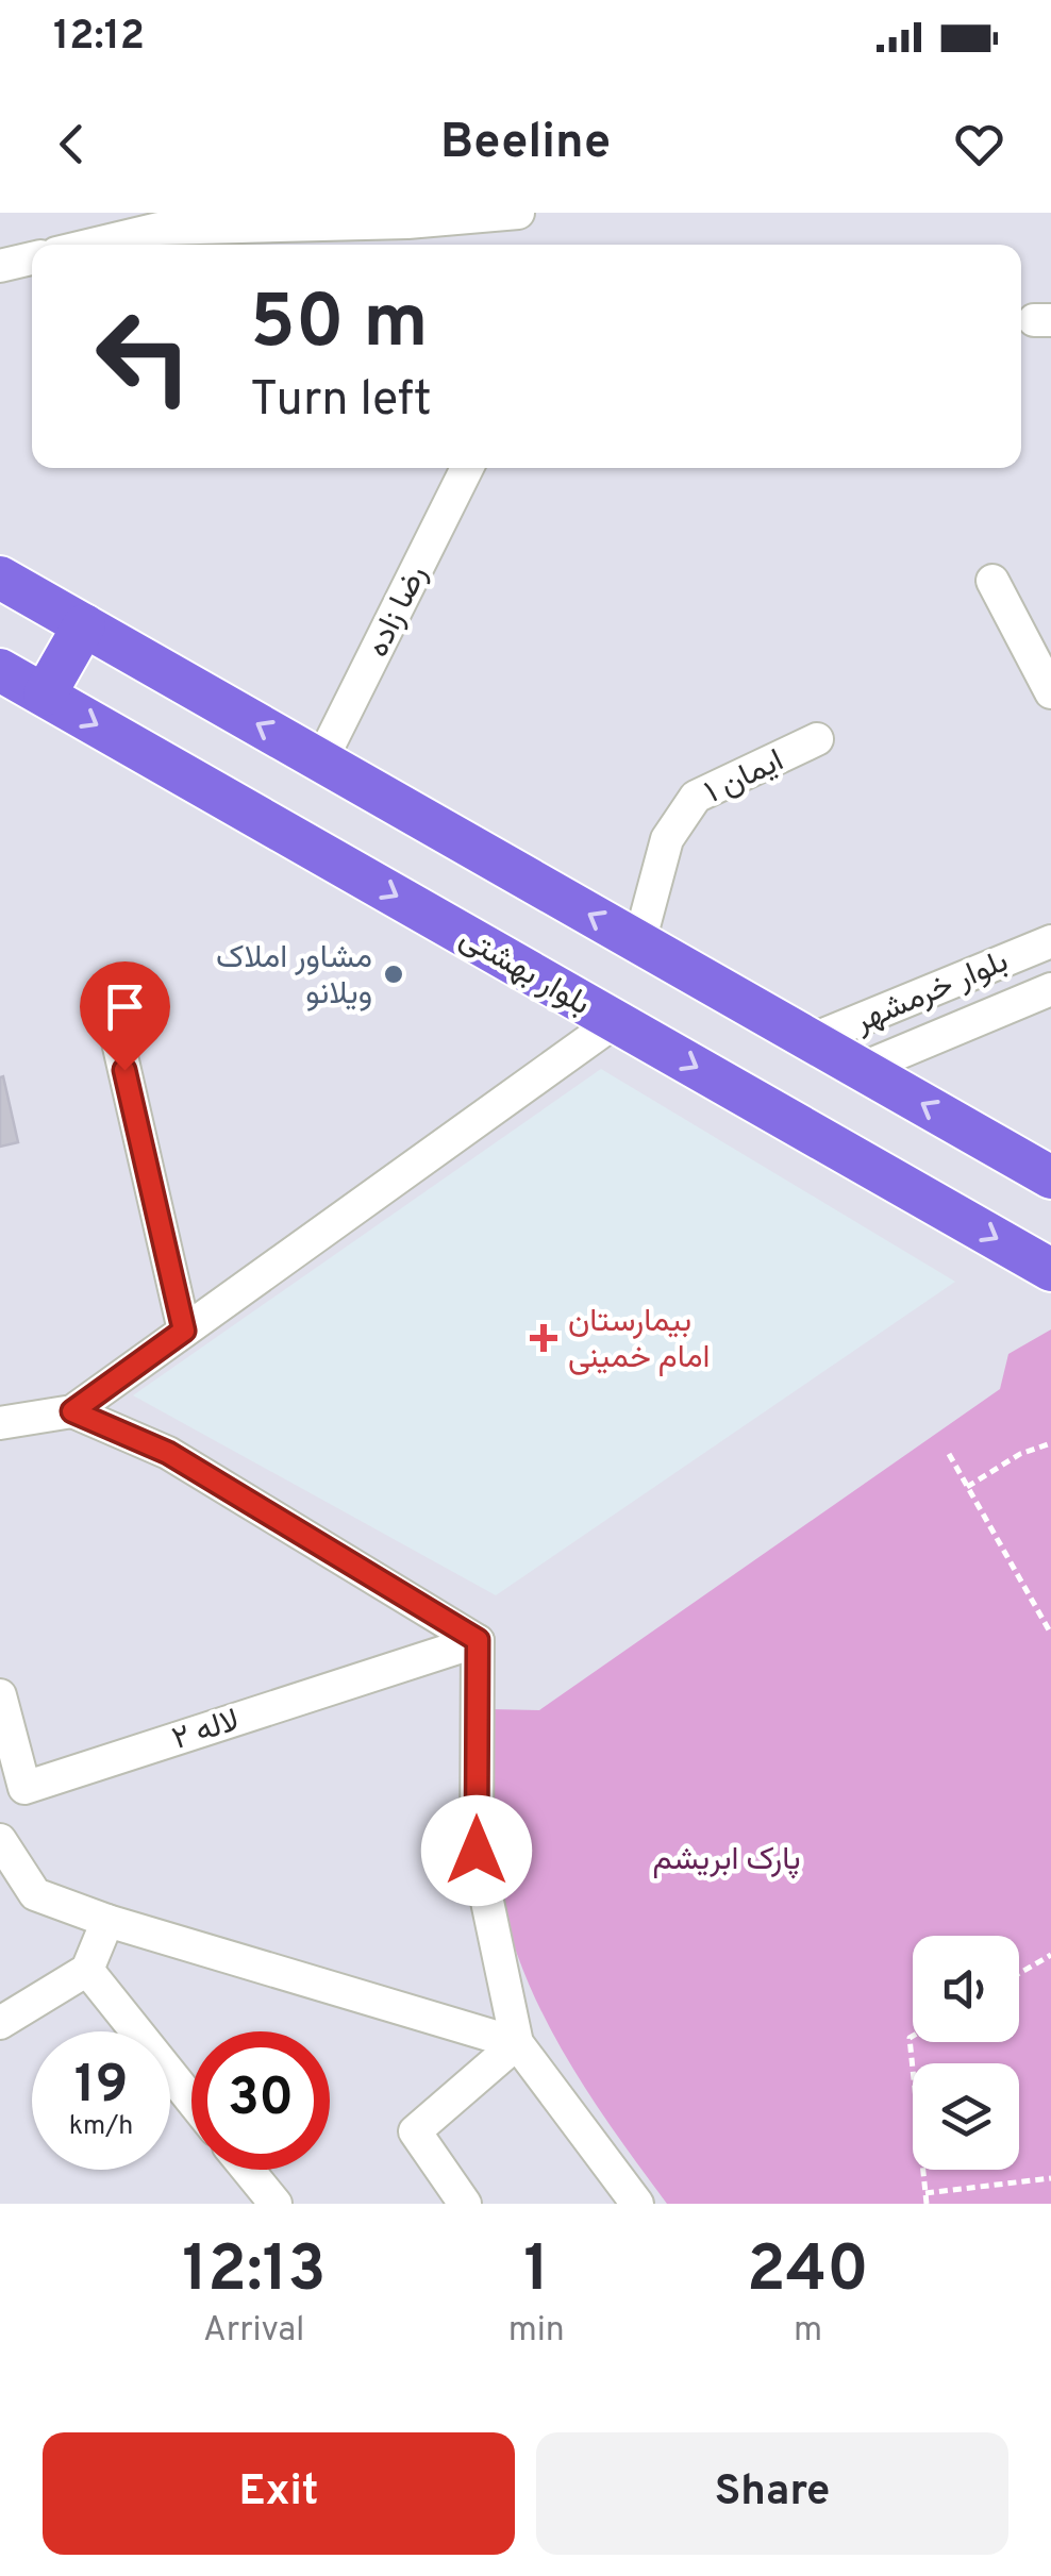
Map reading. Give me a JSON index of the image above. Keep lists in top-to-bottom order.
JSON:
{
  "streets": {
    "main road": ["بلوار بهشتی"],
    "street": [
      "رضا زاده",
      "ایمان ۱",
      "بلوار خرمشهر",
      "لاله ۲"
    ]
  },
  "parks": ["پارک ابریشم"],
  "places": {
    "other": ["مشاور املاک ویلانو"],
    "health": ["بیمارستان امام خمینی"]
  },
  "page": {
    "status": "12:12",
    "header": "Beeline",
    "turn": ["50 m", "Turn left"],
    "speed": "19 km/h",
    "limit": "30",
    "eta": [
      "12:13",
      "Arrival",
      "1",
      "min",
      "240",
      "m"
    ],
    "buttons": ["Exit", "Share"]
  }
}
